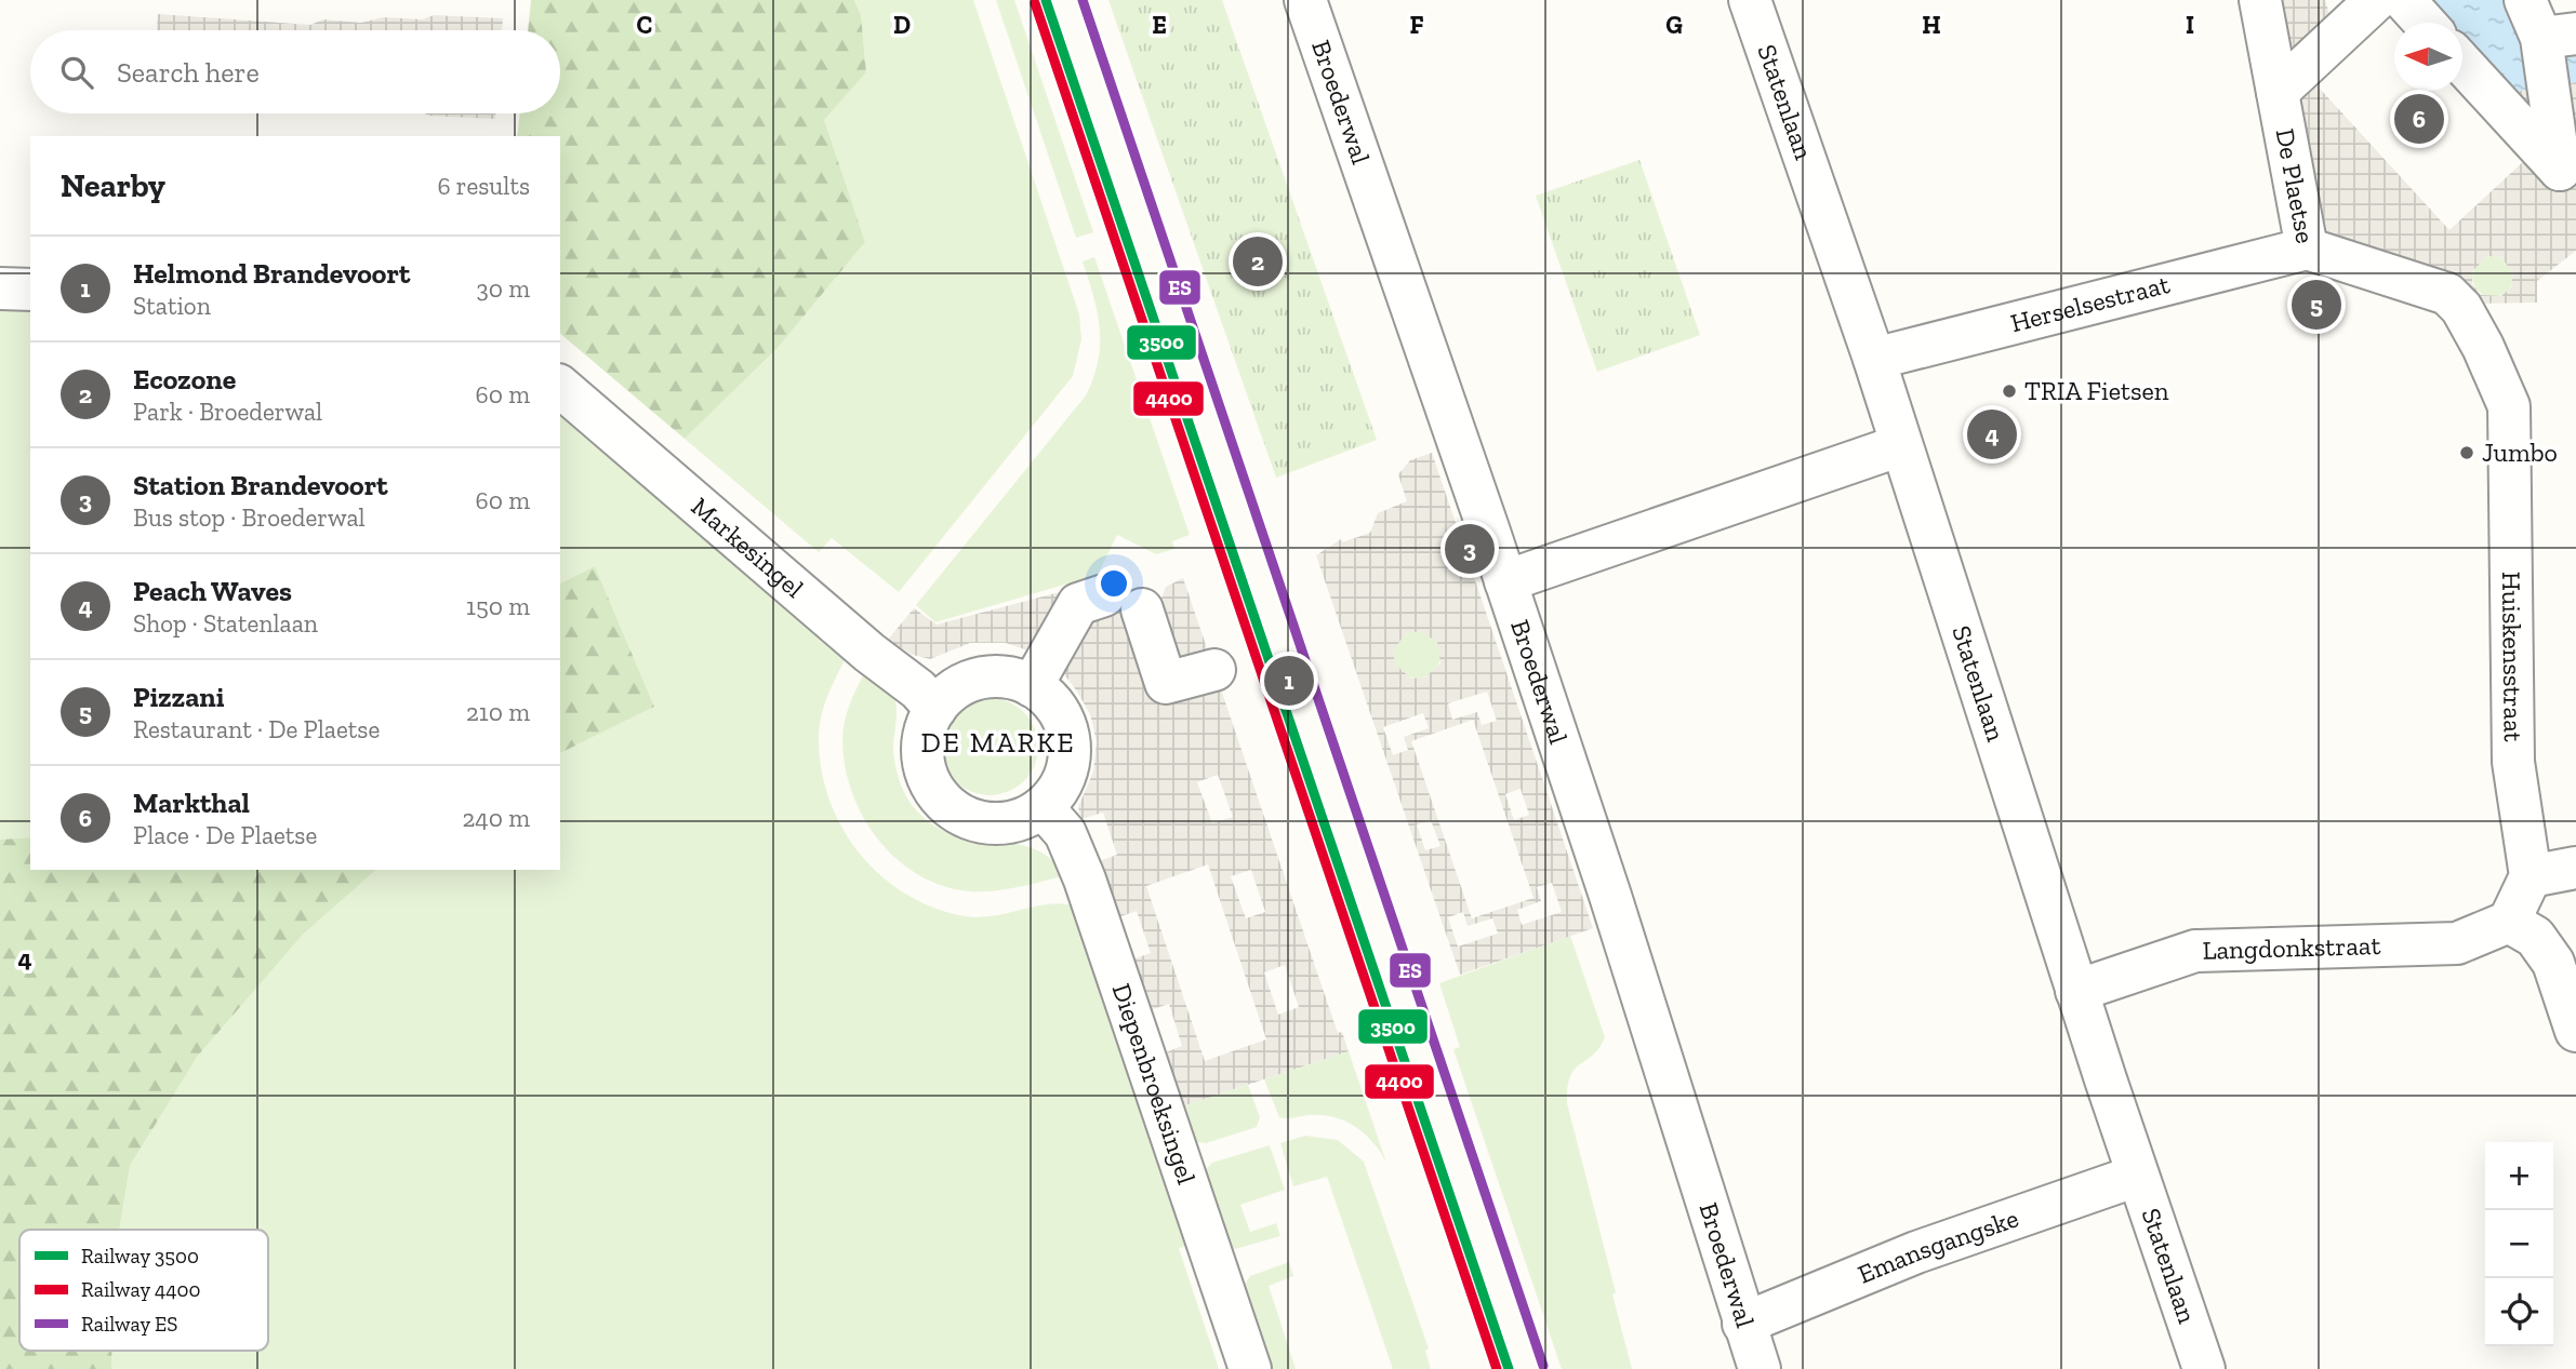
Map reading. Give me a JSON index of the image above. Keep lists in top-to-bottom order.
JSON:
{
  "streets": {
    "street": [
      "Broederwal",
      "Statenlaan",
      "De Plaetse",
      "Herselsestraat",
      "Markesingel",
      "Huiskensstraat",
      "Langdonkstraat",
      "Diepenbroeksingel",
      "Emansgangske"
    ]
  },
  "crossings": [
    ["Broederwal", "Emansgangske"],
    ["Statenlaan", "Herselsestraat"],
    ["Statenlaan", "Langdonkstraat"],
    ["Statenlaan", "Emansgangske"],
    ["De Plaetse", "Herselsestraat"],
    ["De Plaetse", "Huiskensstraat"],
    ["Markesingel", "Diepenbroeksingel"]
  ],
  "districts": ["DE MARKE"],
  "places": ["TRIA Fietsen", "Jumbo"],
  "lines": ["rail line 3500", "rail line ES", "rail line 4400"],
  "legend": ["Railway 3500", "Railway 4400", "Railway ES"],
  "north": "left",
  "page": {
    "search": "Search here",
    "pins": [
      "6",
      "2",
      "5",
      "4",
      "3",
      "1"
    ],
    "heading": ["Nearby", "6 results"],
    "list": [
      {
        "mark": "1",
        "name": "Helmond Brandevoort",
        "note": "Station",
        "value": "30 m"
      },
      {
        "mark": "2",
        "name": "Ecozone",
        "note": "Park · Broederwal",
        "value": "60 m"
      },
      {
        "mark": "3",
        "name": "Station Brandevoort",
        "note": "Bus stop · Broederwal",
        "value": "60 m"
      },
      {
        "mark": "4",
        "name": "Peach Waves",
        "note": "Shop · Statenlaan",
        "value": "150 m"
      },
      {
        "mark": "5",
        "name": "Pizzani",
        "note": "Restaurant · De Plaetse",
        "value": "210 m"
      },
      {
        "mark": "6",
        "name": "Markthal",
        "note": "Place · De Plaetse",
        "value": "240 m"
      }
    ],
    "map_buttons": ["+", "−"]
  },
  "grid": {
    "columns": [
      "C",
      "D",
      "E",
      "F",
      "G",
      "H",
      "I"
    ],
    "rows": ["4"]
  }
}
